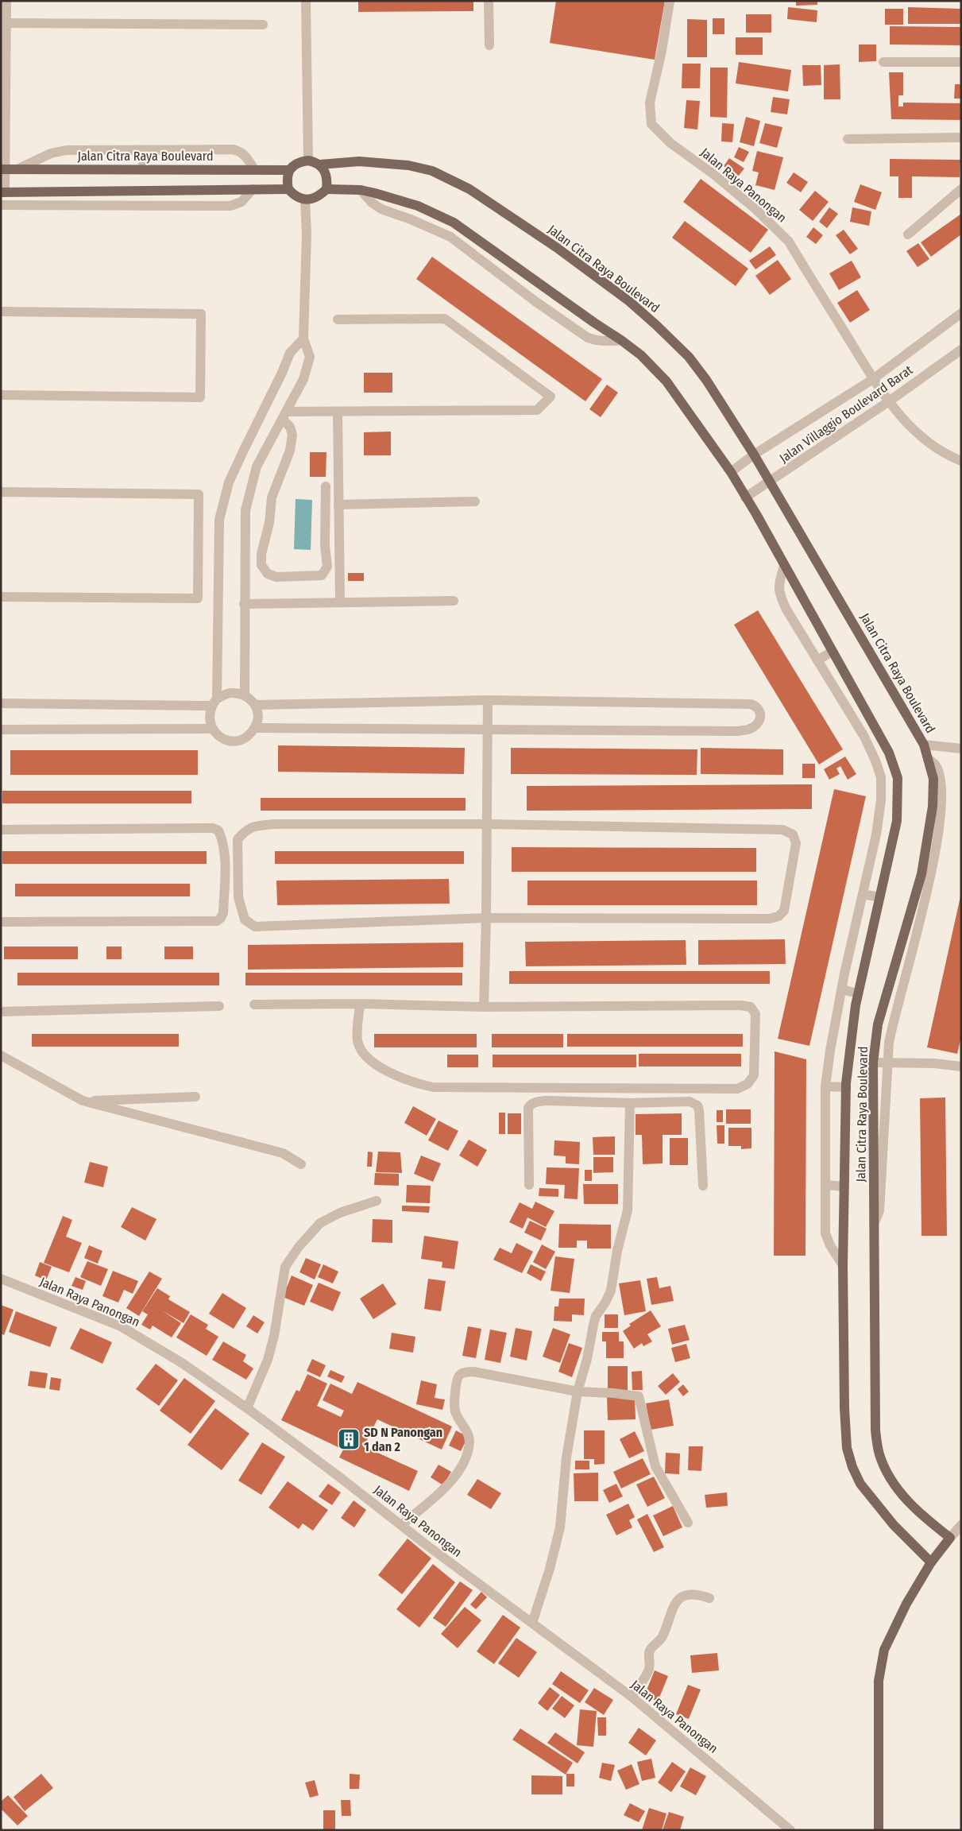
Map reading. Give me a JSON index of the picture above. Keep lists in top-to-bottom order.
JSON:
{
  "streets": {
    "main road": ["Jalan Citra Raya Boulevard"],
    "street": ["Jalan Raya Panongan", "Jalan Villaggio Boulevard Barat"]
  },
  "crossings": [
    ["Jalan Citra Raya Boulevard", "Jalan Villaggio Boulevard Barat"],
    ["Jalan Raya Panongan", "Jalan Villaggio Boulevard Barat"]
  ],
  "places": {
    "building": ["SD N Panongan 1 dan 2"]
  }
}
